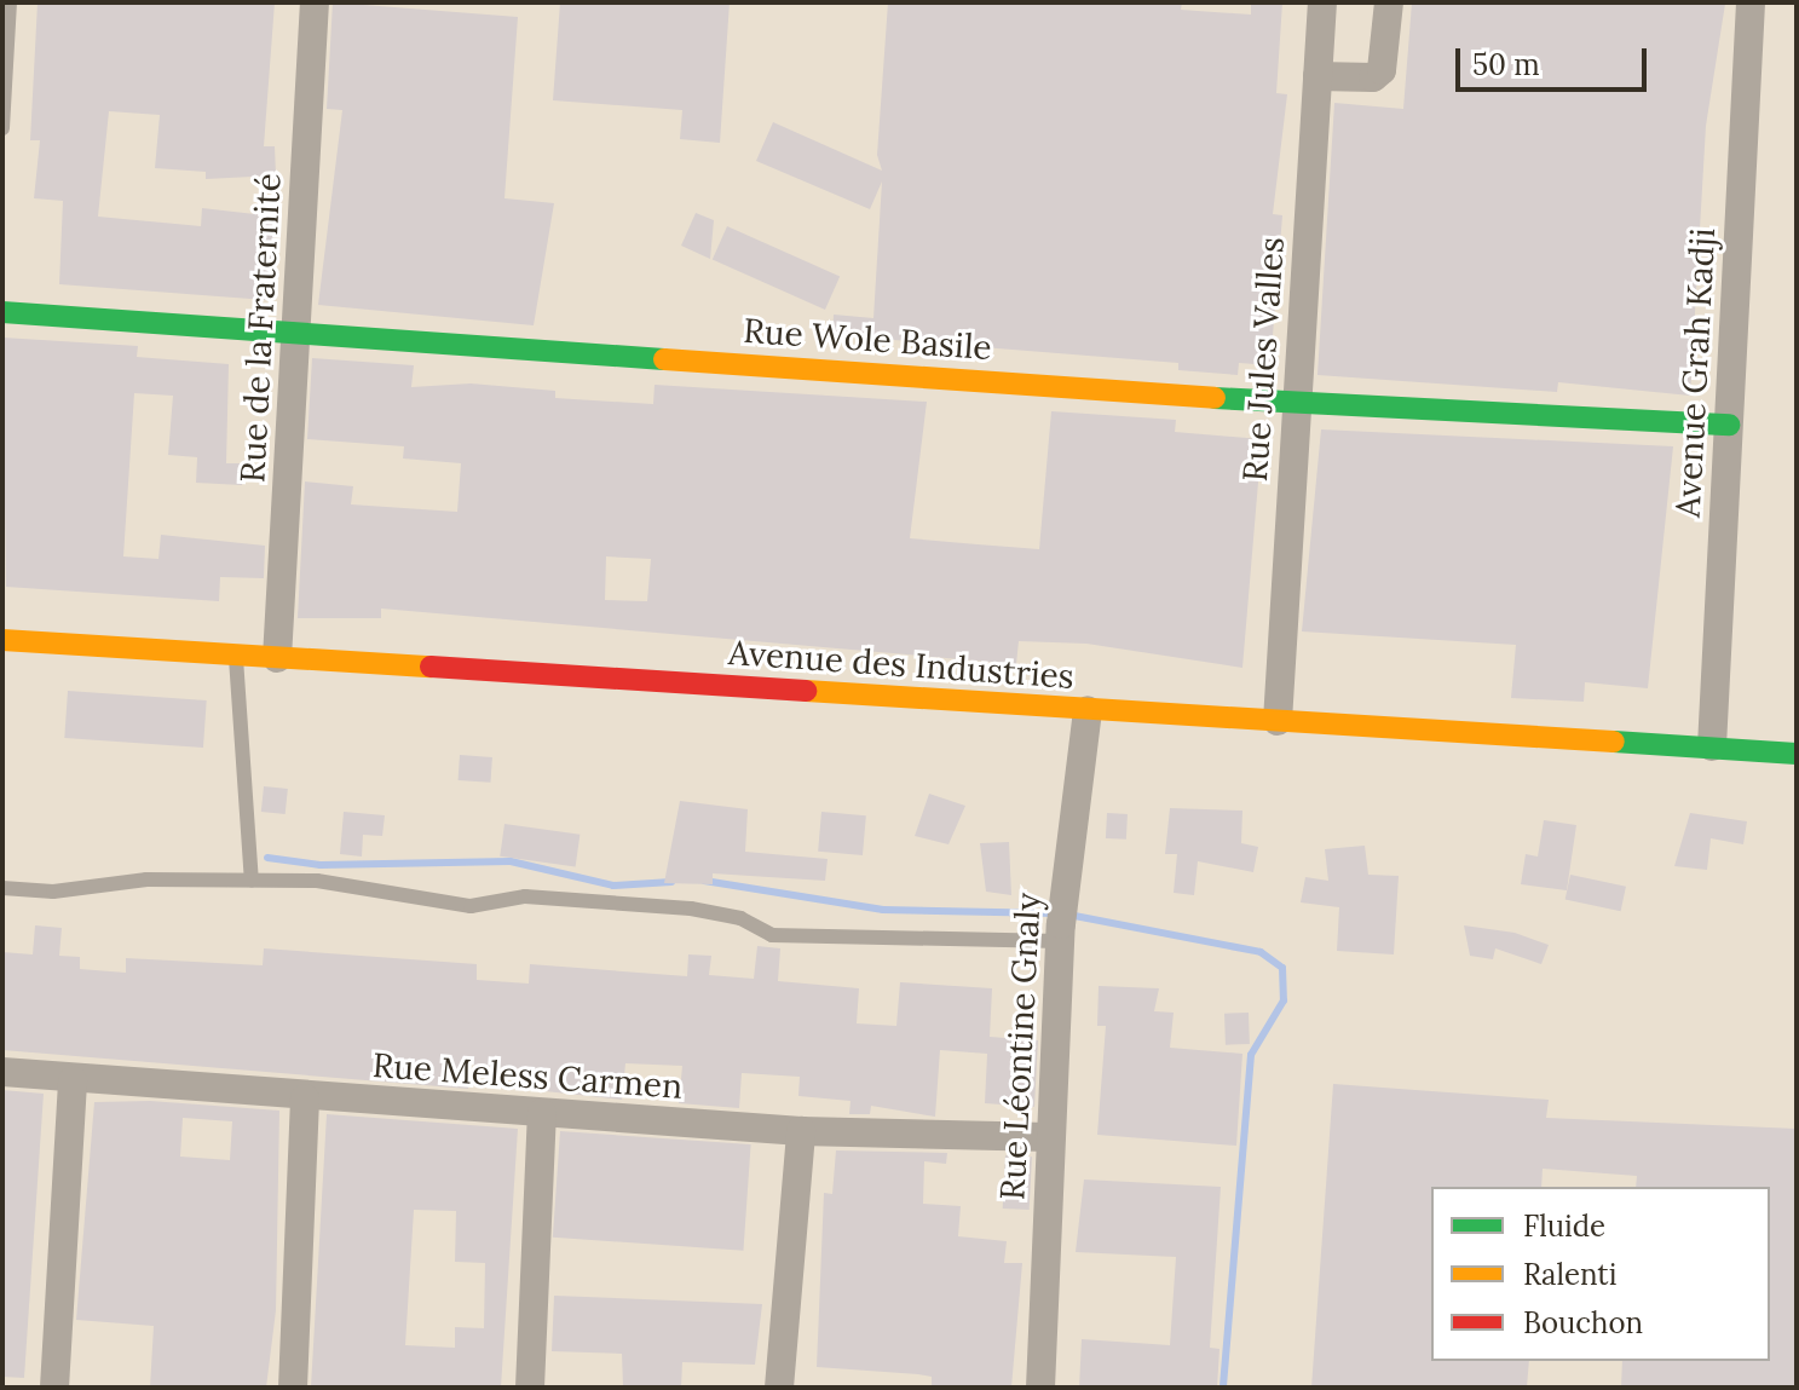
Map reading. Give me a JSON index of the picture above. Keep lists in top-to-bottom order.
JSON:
{
  "streets": {
    "street": [
      "Rue de la Fraternité",
      "Rue Wole Basile",
      "Rue Jules Valles",
      "Avenue Grah Kadji",
      "Avenue des Industries",
      "Rue Léontine Gnaly",
      "Rue Meless Carmen"
    ]
  },
  "crossings": [
    ["Rue de la Fraternité", "Rue Wole Basile"],
    ["Rue de la Fraternité", "Avenue des Industries"],
    ["Rue Wole Basile", "Rue Jules Valles"],
    ["Rue Wole Basile", "Avenue Grah Kadji"],
    ["Rue Jules Valles", "Avenue des Industries"],
    ["Avenue Grah Kadji", "Avenue des Industries"],
    ["Avenue des Industries", "Rue Léontine Gnaly"],
    ["Rue Léontine Gnaly", "Rue Meless Carmen"]
  ],
  "legend": ["Fluide", "Ralenti", "Bouchon"],
  "scale_bar": "50 m"
}
